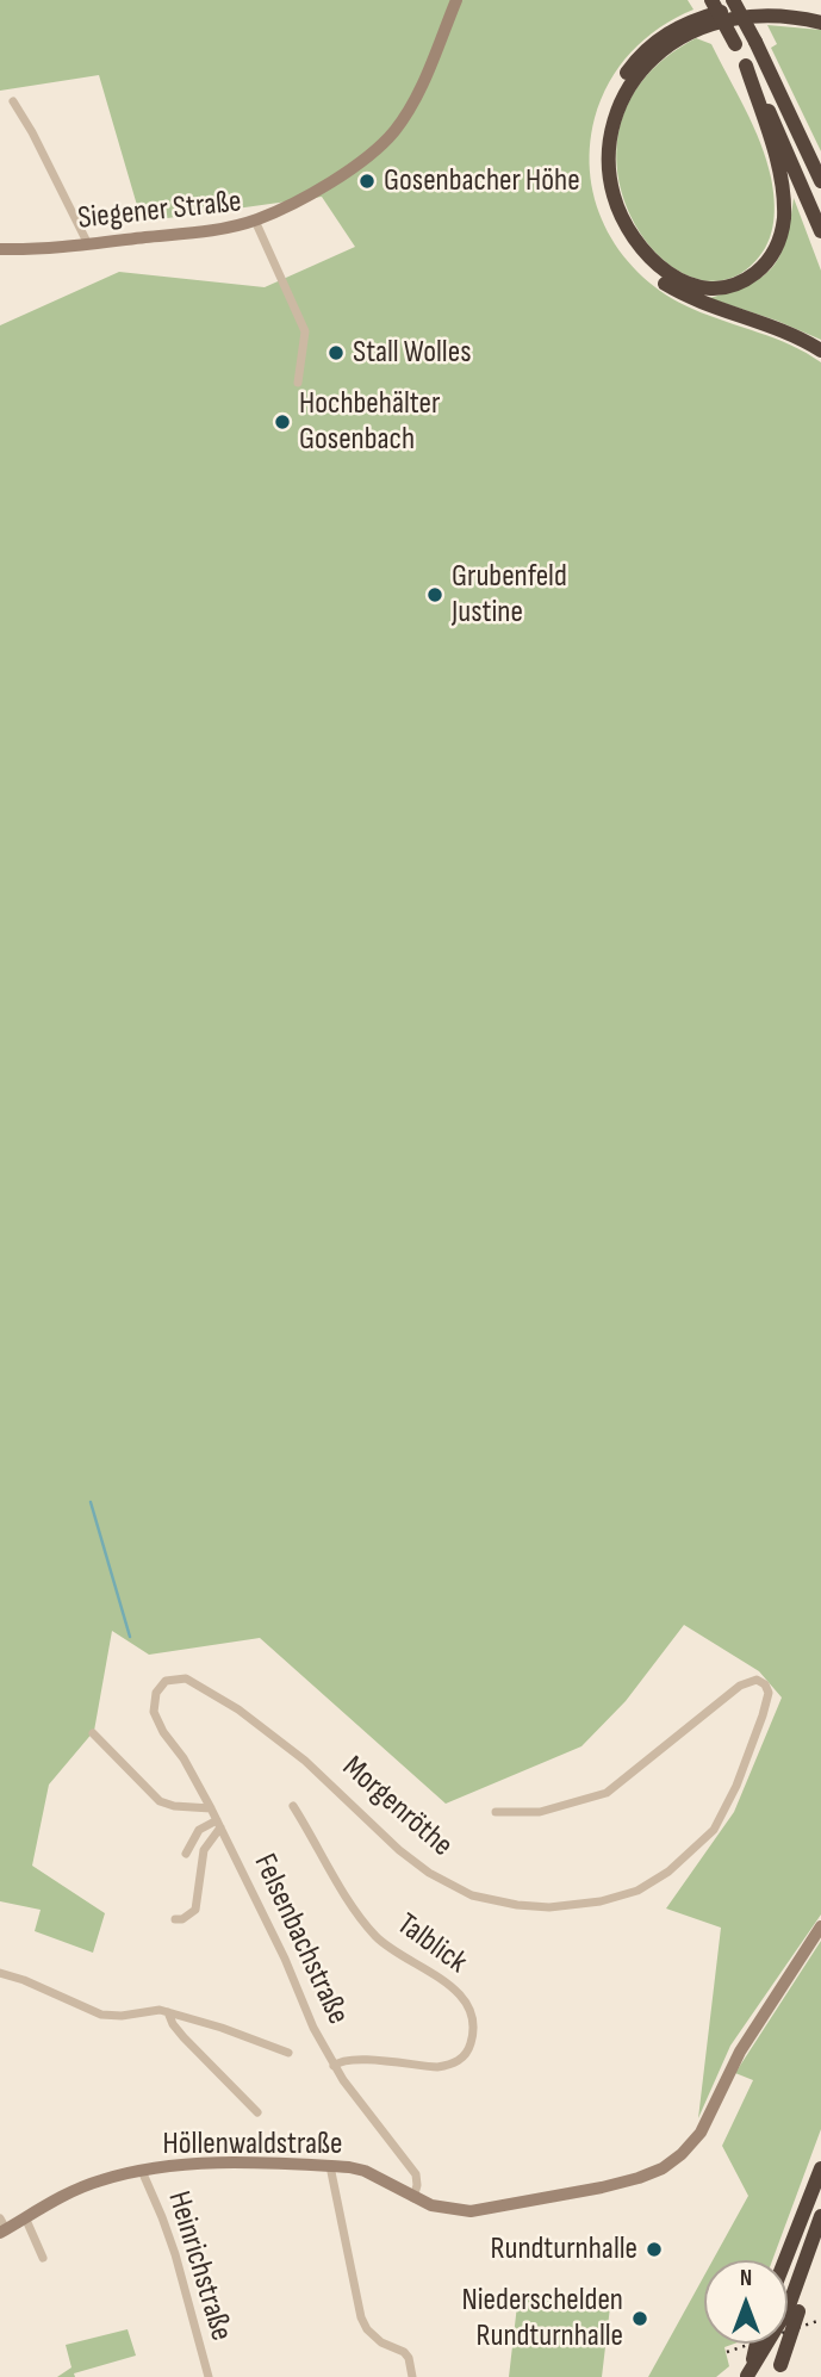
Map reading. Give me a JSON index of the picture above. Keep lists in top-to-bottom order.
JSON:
{
  "streets": {
    "street": [
      "Siegener Straße",
      "Morgenröthe",
      "Felsenbachstraße",
      "Talblick",
      "Höllenwaldstraße",
      "Heinrichstraße"
    ]
  },
  "crossings": [
    ["Morgenröthe", "Felsenbachstraße"],
    ["Felsenbachstraße", "Talblick"],
    ["Felsenbachstraße", "Höllenwaldstraße"],
    ["Höllenwaldstraße", "Heinrichstraße"]
  ],
  "places": [
    "Gosenbacher Höhe",
    "Stall Wolles",
    "Hochbehälter Gosenbach",
    "Grubenfeld Justine",
    "Rundturnhalle",
    "Niederschelden Rundturnhalle"
  ],
  "north": "top"
}
